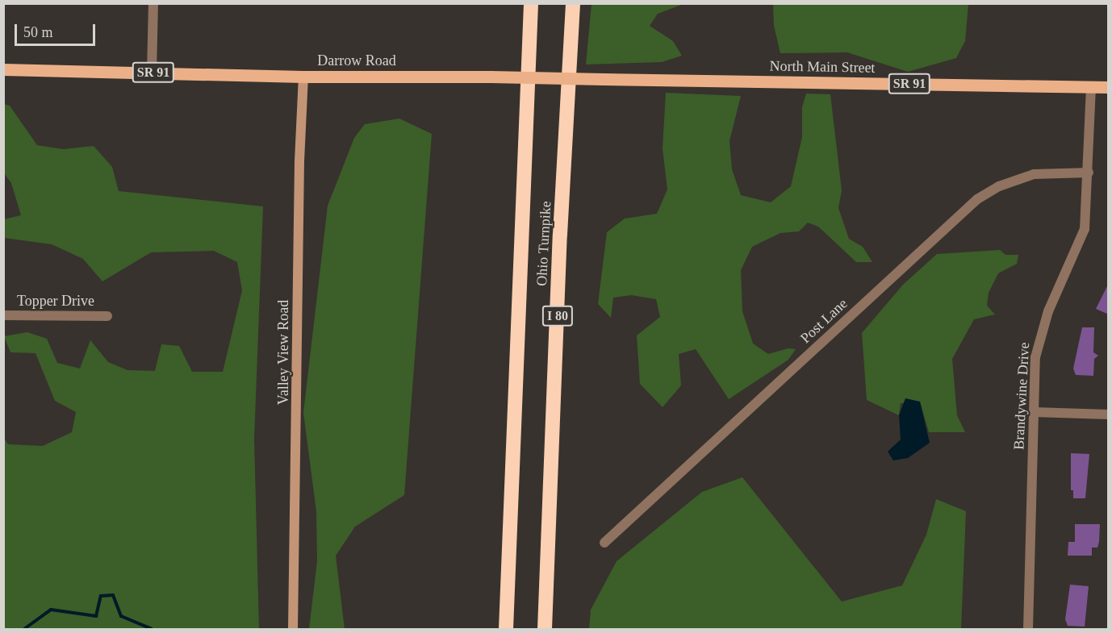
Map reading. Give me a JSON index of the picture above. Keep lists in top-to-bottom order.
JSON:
{
  "streets": {
    "highway": ["Ohio Turnpike", "I 80"],
    "main road": [
      "Darrow Road",
      "North Main Street",
      "SR 91",
      "Valley View Road"
    ],
    "street": ["Topper Drive", "Post Lane", "Brandywine Drive"]
  },
  "crossings": [
    ["Darrow Road", "North Main Street"],
    ["Darrow Road", "Valley View Road"],
    ["North Main Street", "Brandywine Drive"],
    ["Post Lane", "Brandywine Drive"]
  ],
  "scale_bar": "50 m"
}
